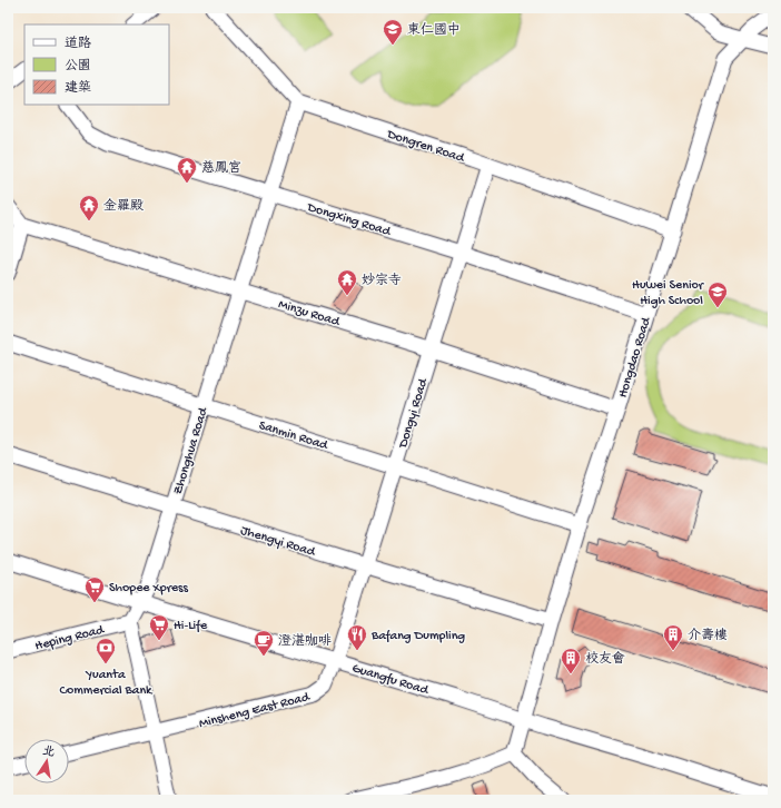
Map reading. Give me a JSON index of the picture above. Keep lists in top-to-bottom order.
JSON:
{
  "streets": {
    "street": [
      "Dongren Road",
      "Dongxing Road",
      "Minzu Road",
      "Hongdao Road",
      "Dongyi Road",
      "Sanmin Road",
      "Zhonghua Road",
      "Jhengyi Road",
      "Heping Road",
      "Guangfu Road",
      "Minsheng East Road"
    ]
  },
  "crossings": [
    ["Dongren Road", "Hongdao Road"],
    ["Dongren Road", "Dongyi Road"],
    ["Dongren Road", "Zhonghua Road"],
    ["Dongxing Road", "Hongdao Road"],
    ["Dongxing Road", "Dongyi Road"],
    ["Dongxing Road", "Zhonghua Road"],
    ["Minzu Road", "Hongdao Road"],
    ["Minzu Road", "Dongyi Road"],
    ["Minzu Road", "Zhonghua Road"],
    ["Hongdao Road", "Sanmin Road"],
    ["Hongdao Road", "Jhengyi Road"],
    ["Hongdao Road", "Guangfu Road"],
    ["Dongyi Road", "Sanmin Road"],
    ["Dongyi Road", "Jhengyi Road"],
    ["Dongyi Road", "Guangfu Road"],
    ["Dongyi Road", "Minsheng East Road"],
    ["Sanmin Road", "Zhonghua Road"],
    ["Zhonghua Road", "Jhengyi Road"],
    ["Zhonghua Road", "Heping Road"],
    ["Zhonghua Road", "Guangfu Road"],
    ["Guangfu Road", "Minsheng East Road"]
  ],
  "places": {
    "school or university": ["東仁國中", "Huwei Senior High School"],
    "temple": ["慈鳳宮", "金羅殿", "妙宗寺"],
    "supermarket": ["Shopee Xpress", "Hi-Life"],
    "restaurant": ["Bafang Dumpling"],
    "building": ["介壽樓", "校友會"],
    "cafe": ["澄湛咖啡"],
    "bank": ["Yuanta Commercial Bank"]
  },
  "legend": ["道路", "公園", "建築"],
  "north": "top"
}
